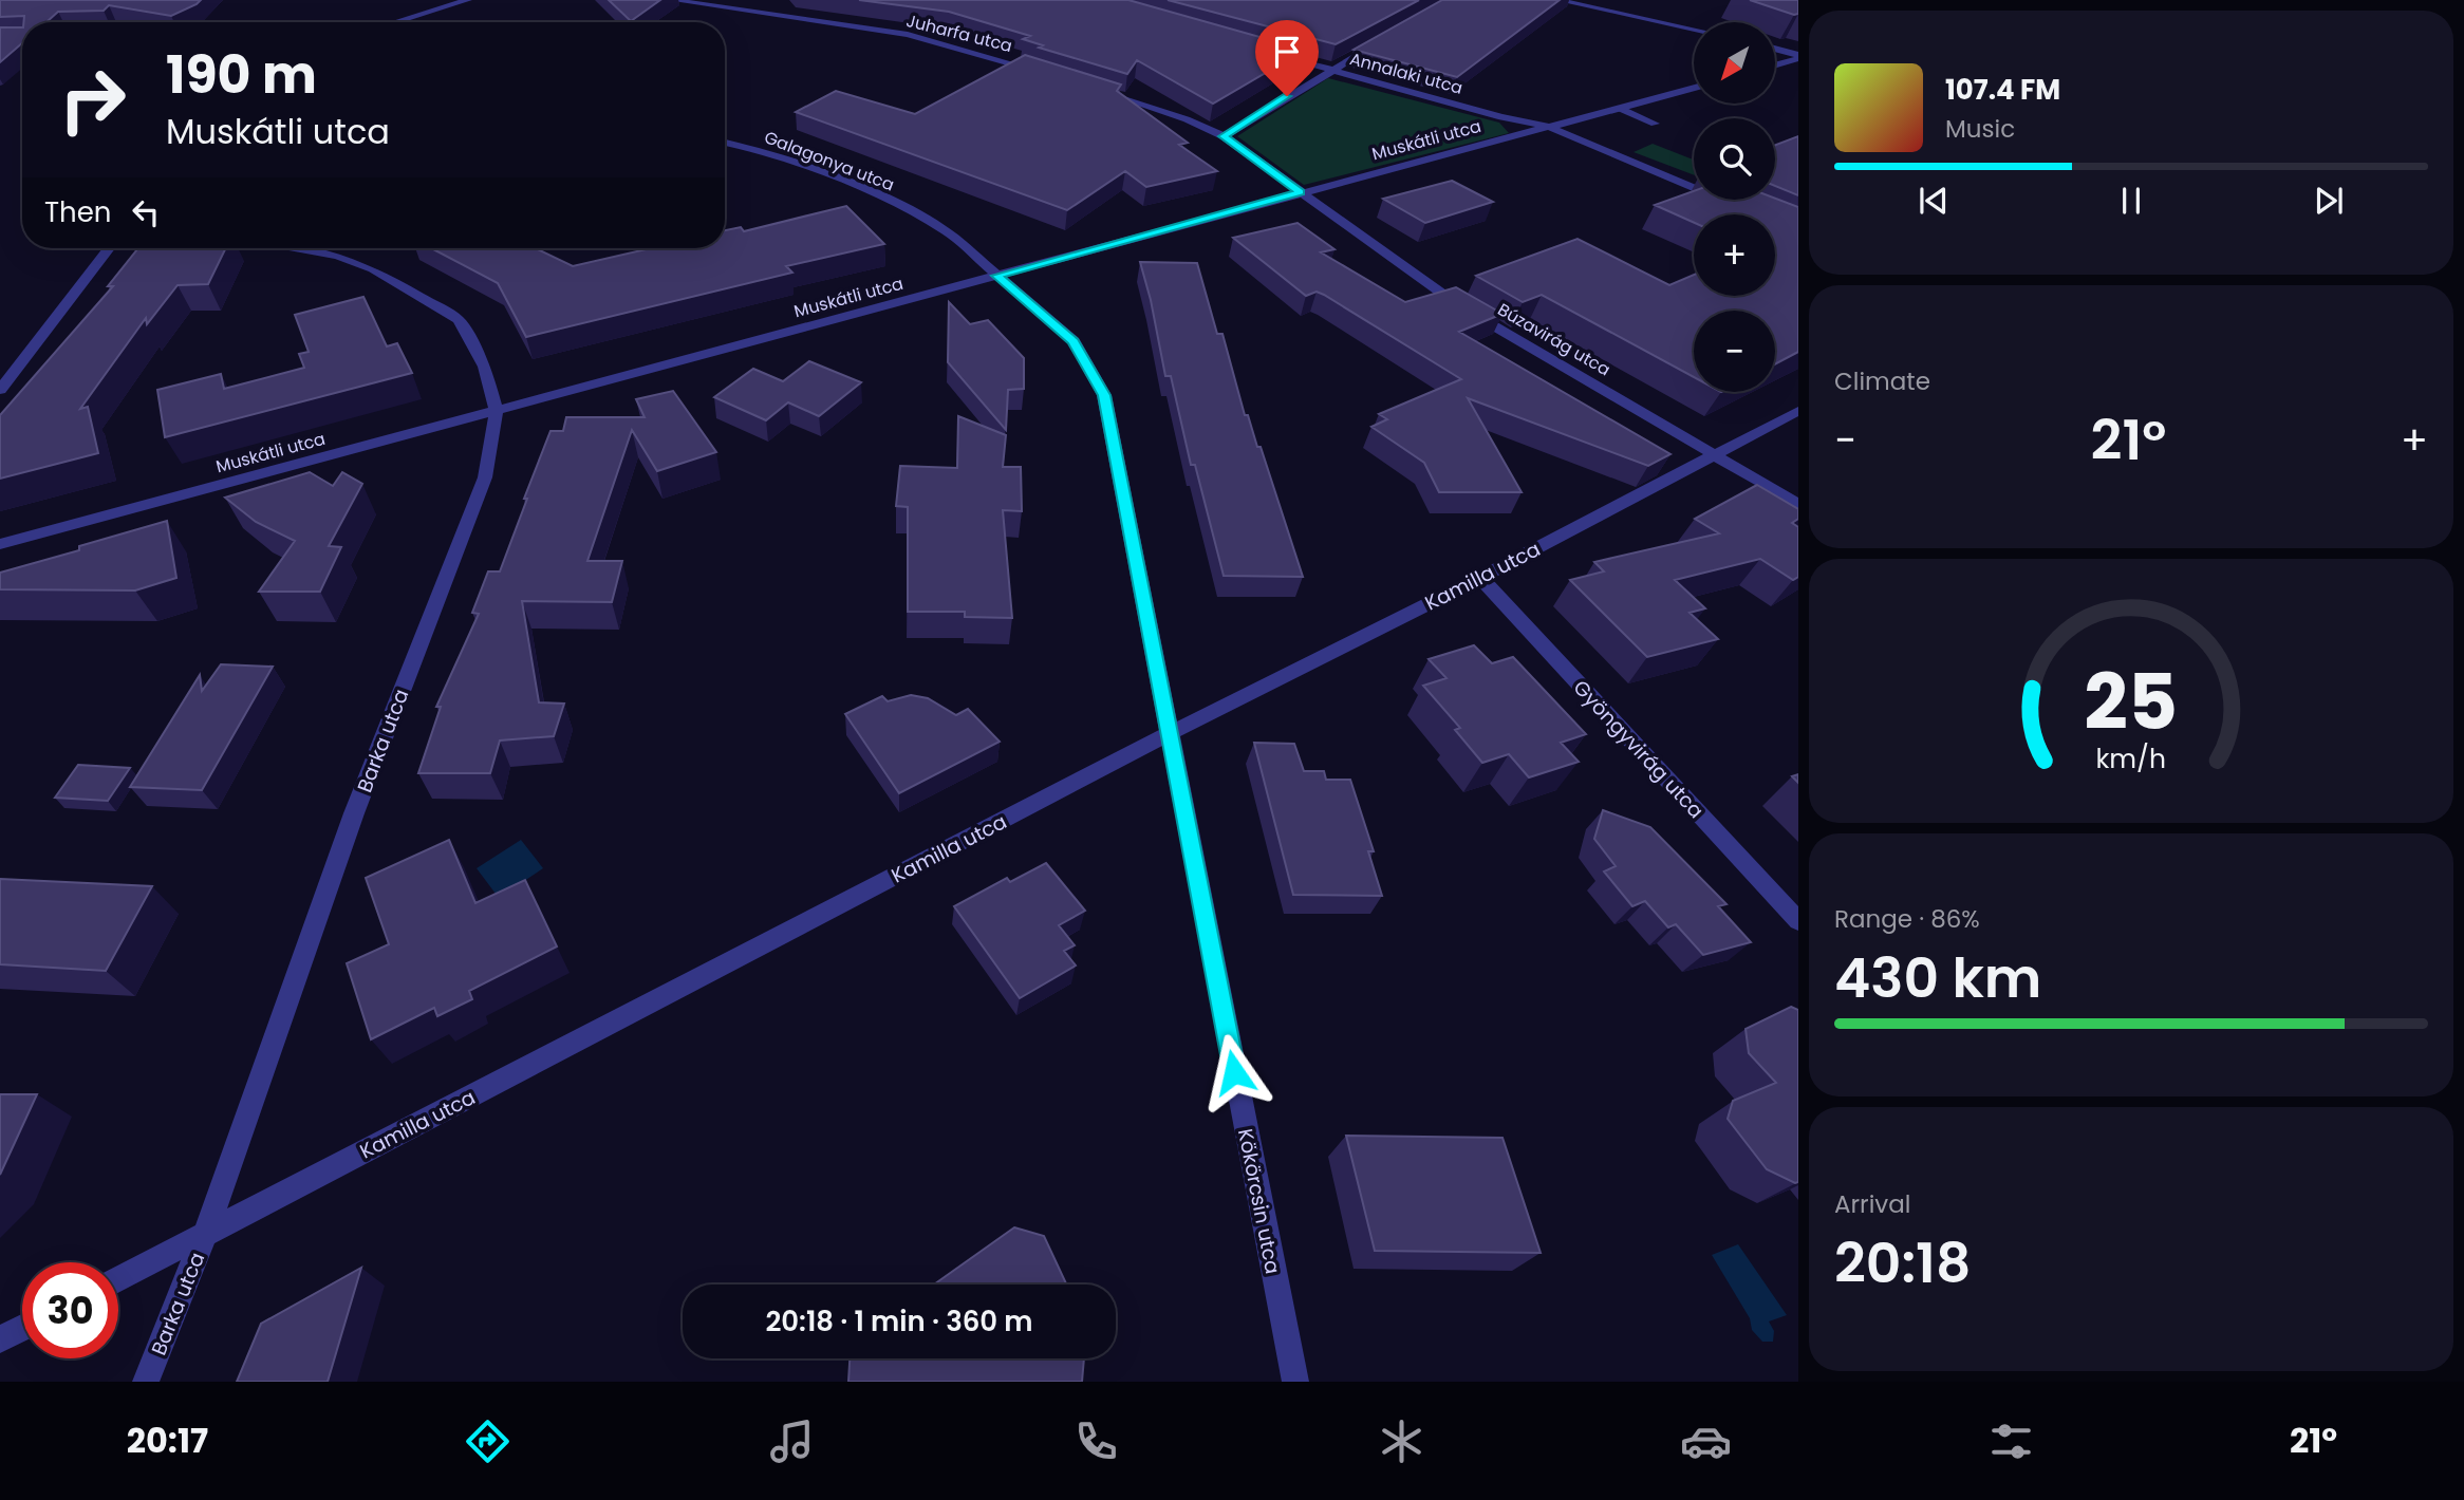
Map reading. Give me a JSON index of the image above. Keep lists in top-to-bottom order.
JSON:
{
  "streets": {
    "street": [
      "Juharfa utca",
      "Annalaki utca",
      "Muskátli utca",
      "Galagonya utca",
      "Búzavirág utca",
      "Kamilla utca",
      "Barka utca",
      "Gyöngyvirág utca",
      "Kökörcsin utca"
    ]
  },
  "crossings": [
    ["Annalaki utca", "Muskátli utca"],
    ["Muskátli utca", "Galagonya utca"],
    ["Muskátli utca", "Búzavirág utca"],
    ["Muskátli utca", "Barka utca"],
    ["Muskátli utca", "Kökörcsin utca"],
    ["Galagonya utca", "Kökörcsin utca"],
    ["Búzavirág utca", "Kamilla utca"],
    ["Kamilla utca", "Barka utca"],
    ["Kamilla utca", "Gyöngyvirág utca"],
    ["Kamilla utca", "Kökörcsin utca"]
  ],
  "north": "bottom left",
  "page": {
    "map_buttons": ["+", "−"],
    "turn": ["190 m", "Muskátli utca"],
    "song": ["107.4 FM", "Music"],
    "then": "Then",
    "tile": [
      "Climate",
      ["Range · 86%", "430 km"],
      ["Arrival", "20:18"]
    ],
    "heat": ["−", "21°", "+"],
    "limit": "30",
    "trip": "20:18 · 1 min · 360 m",
    "tabs": ["20:17", "21°"],
    "gauge": ["25", "km/h"]
  }
}
